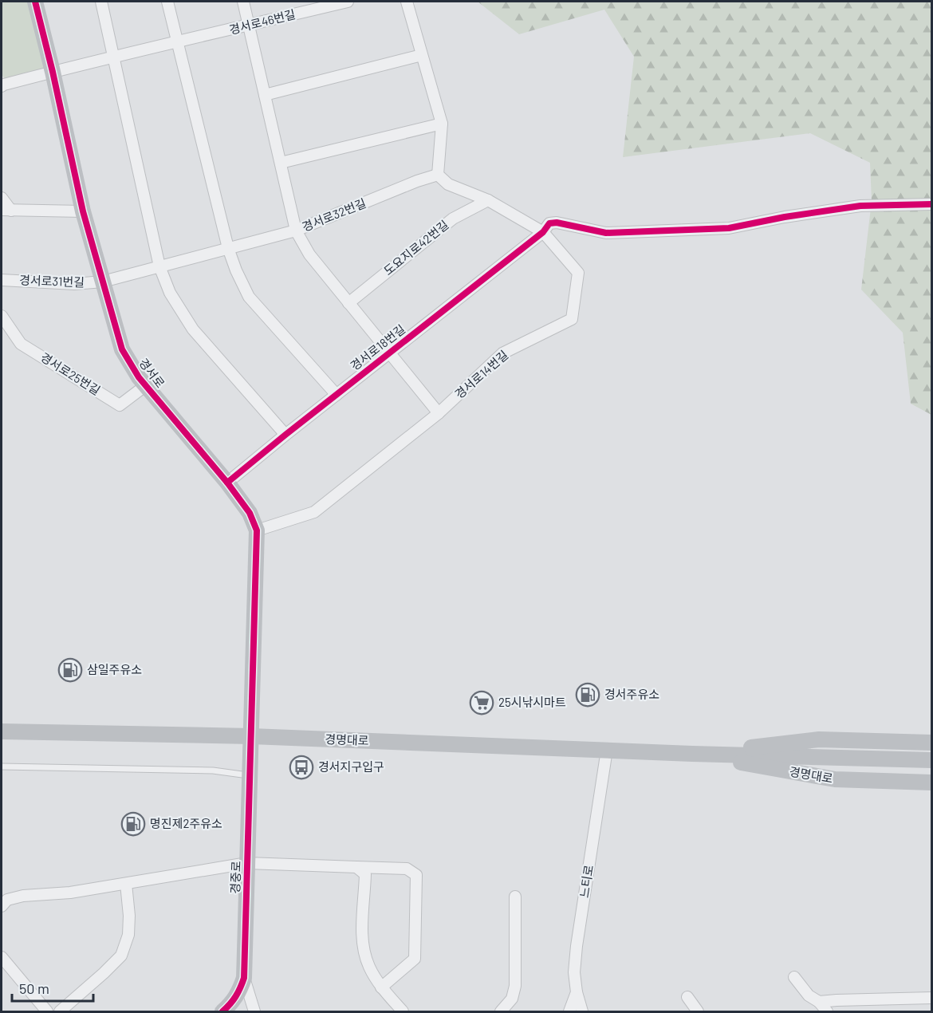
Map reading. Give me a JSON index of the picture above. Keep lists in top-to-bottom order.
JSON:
{
  "streets": {
    "main road": ["경서로", "경명대로", "경중로"],
    "street": [
      "경서로46번길",
      "경서로32번길",
      "도요지로42번길",
      "경서로31번길",
      "경서로18번길",
      "경서로25번길",
      "경서로14번길",
      "느티로"
    ]
  },
  "crossings": [
    ["경서로46번길", "경서로"],
    ["경서로32번길", "경서로31번길"],
    ["경서로32번길", "경서로"],
    ["경서로32번길", "경서로14번길"],
    ["도요지로42번길", "경서로14번길"],
    ["경서로31번길", "경서로"],
    ["경서로18번길", "경서로"],
    ["경서로18번길", "경서로14번길"],
    ["경서로", "경서로25번길"],
    ["경서로", "경서로14번길"],
    ["경서로", "경명대로"],
    ["경서로", "경중로"],
    ["경명대로", "경중로"],
    ["경명대로", "느티로"]
  ],
  "places": {
    "fuel station": ["삼일주유소", "경서주유소", "명진제2주유소"],
    "supermarket": ["25시낚시마트"],
    "bus stop": ["경서지구입구"]
  },
  "scale_bar": "50 m"
}
